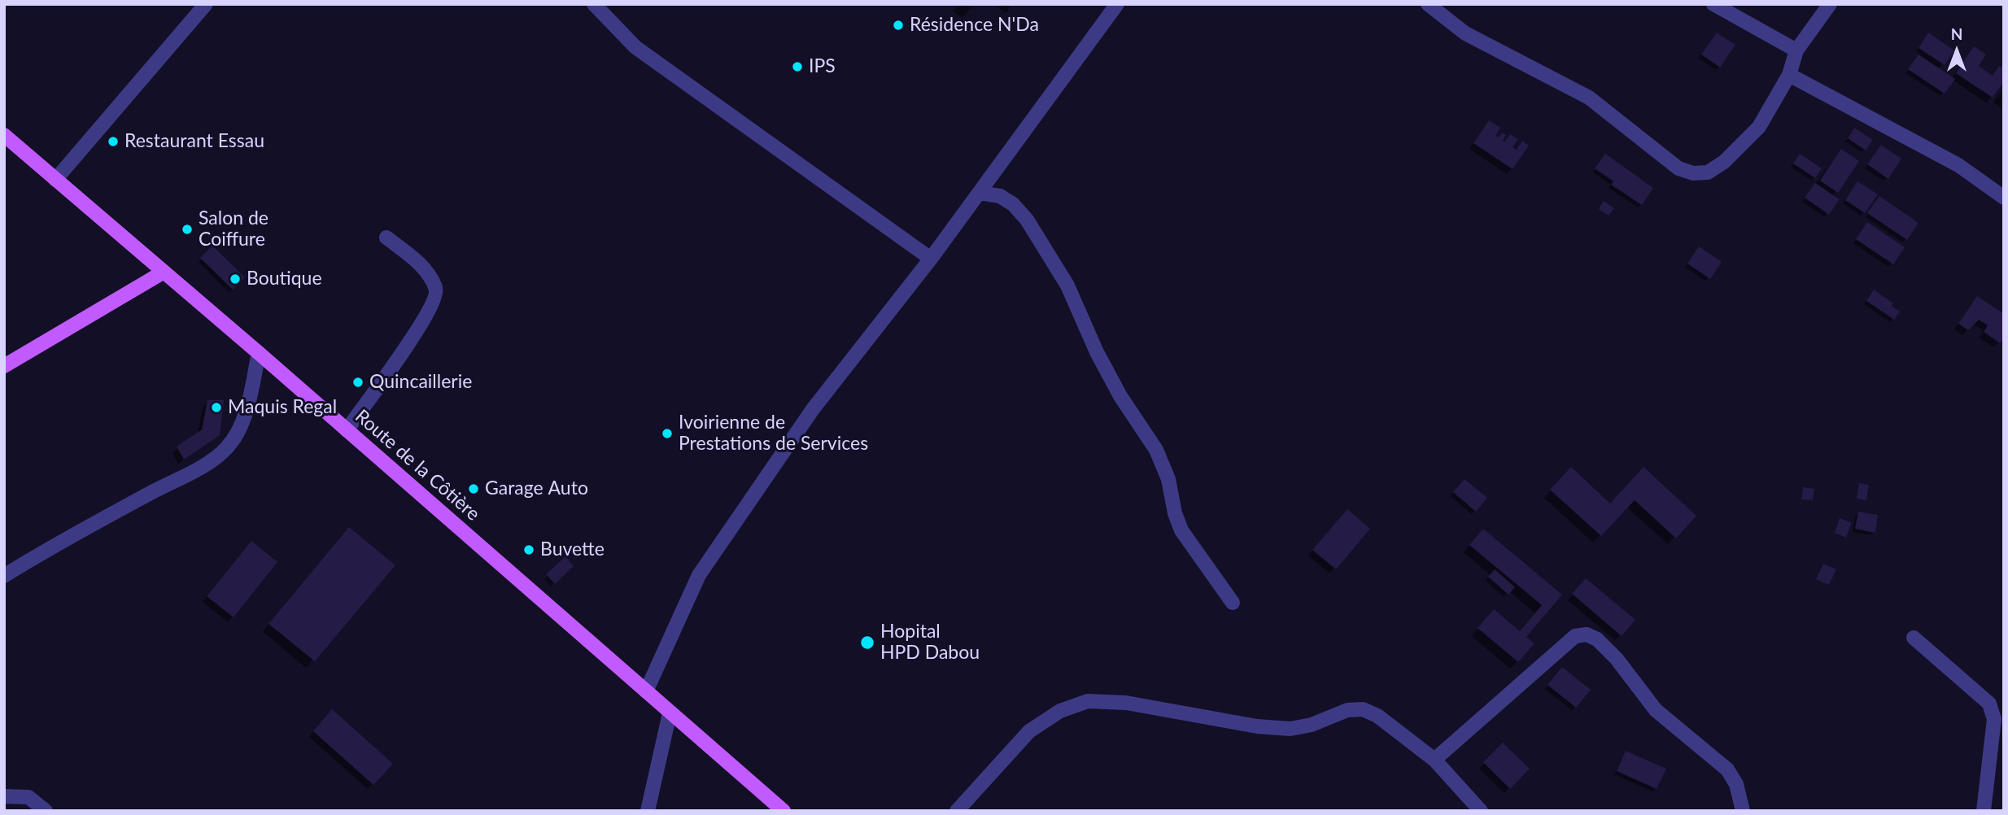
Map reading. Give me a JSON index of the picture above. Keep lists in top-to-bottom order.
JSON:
{
  "streets": {
    "main road": ["Route de la Côtière"]
  },
  "places": [
    "Résidence N'Da",
    "IPS",
    "Restaurant Essau",
    "Salon de Coiffure",
    "Boutique",
    "Quincaillerie",
    "Maquis Regal",
    "Ivoirienne de Prestations de Services",
    "Garage Auto",
    "Buvette",
    "Hopital HPD Dabou"
  ],
  "north": "top"
}
